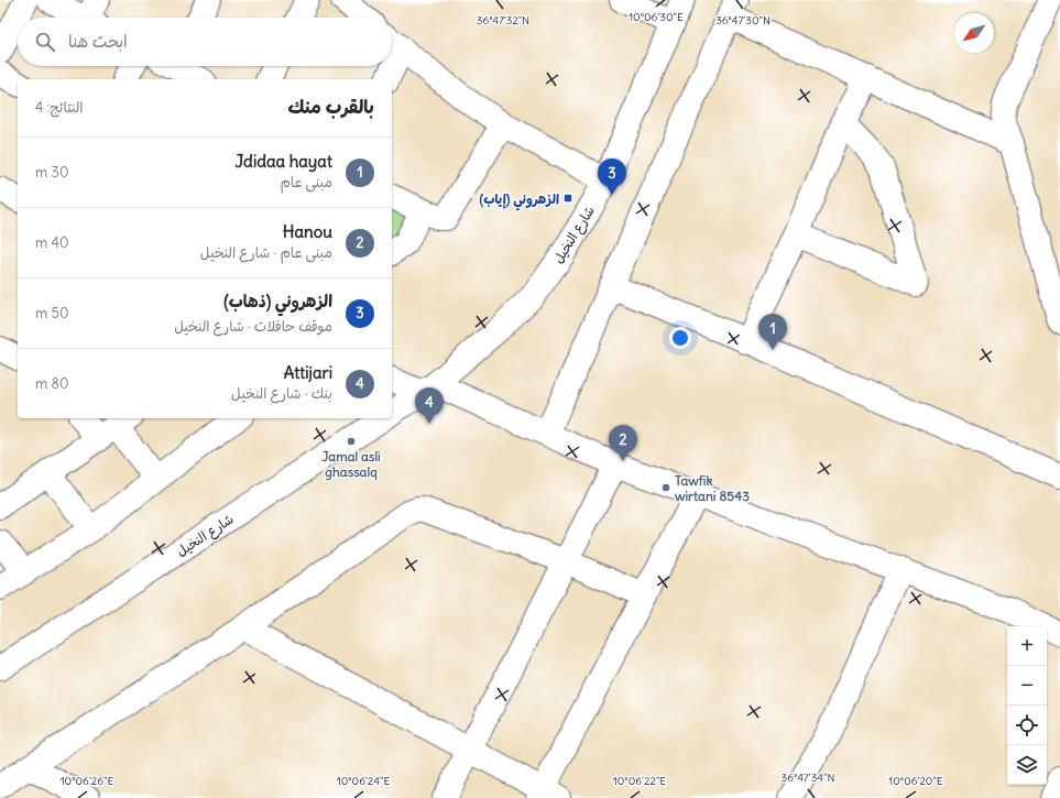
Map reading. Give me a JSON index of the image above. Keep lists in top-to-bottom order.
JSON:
{
  "streets": {
    "street": ["شارع النخيل"]
  },
  "places": {
    "transit": ["الزهروني (إياب)"],
    "other": ["Jamal asli ghassalq", "Tawfik wirtani 8543"]
  },
  "north": "bottom left",
  "page": {
    "search": "ابحث هنا",
    "heading": ["بالقرب منك", "النتائج: 4"],
    "list": [
      {
        "mark": "1",
        "name": "Jdidaa hayat",
        "note": "مبنى عام",
        "value": "30 m"
      },
      {
        "mark": "2",
        "name": "Hanou",
        "note": "مبنى عام · شارع النخيل",
        "value": "40 m"
      },
      {
        "mark": "3",
        "name": "الزهروني (ذهاب)",
        "note": "موقف حافلات · شارع النخيل",
        "value": "50 m"
      },
      {
        "mark": "4",
        "name": "Attijari",
        "note": "بنك · شارع النخيل",
        "value": "80 m"
      }
    ],
    "pins": [
      "3",
      "1",
      "4",
      "2"
    ],
    "map_buttons": ["+", "−"]
  },
  "coordinates": [
    "10°06'30\"E",
    "36°47'32\"N",
    "36°47'30\"N",
    "36°47'34\"N",
    "10°06'26\"E",
    "10°06'24\"E",
    "10°06'22\"E",
    "10°06'20\"E"
  ]
}
